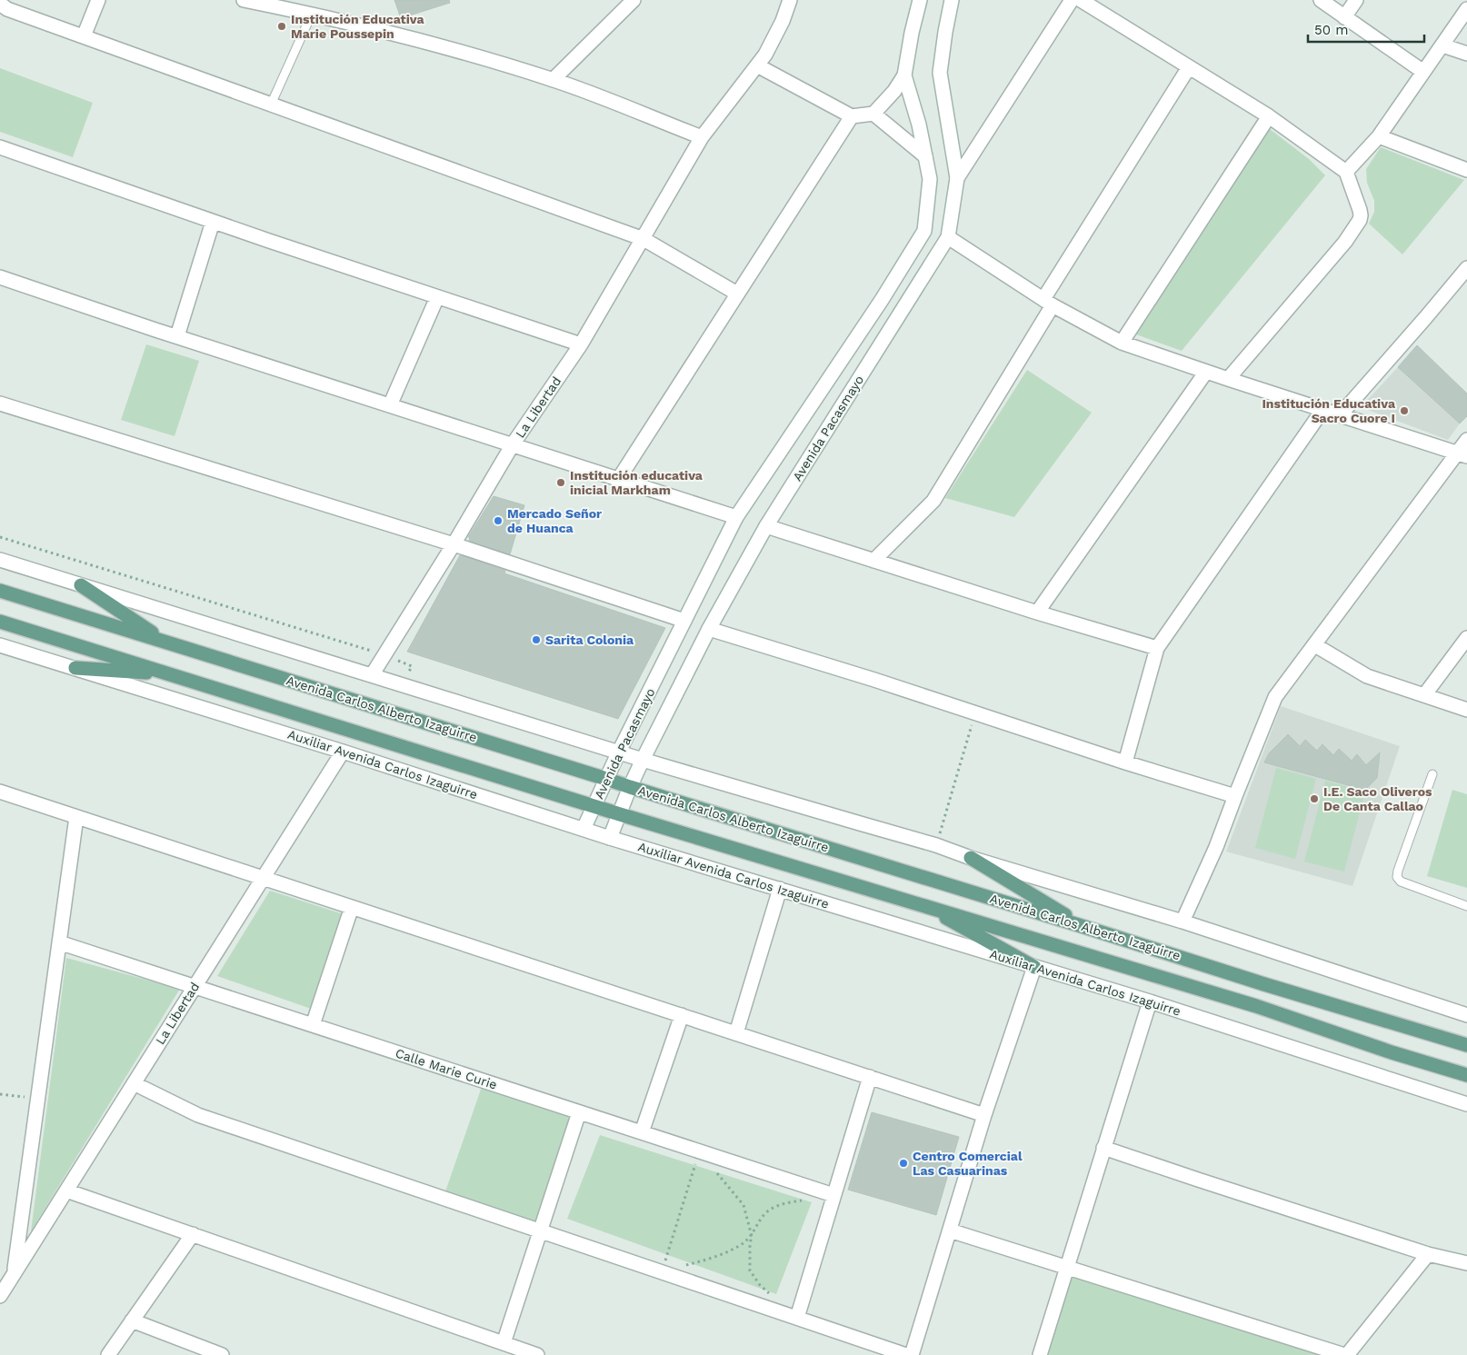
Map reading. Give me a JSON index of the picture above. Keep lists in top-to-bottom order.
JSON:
{
  "streets": {
    "main road": ["Avenida Carlos Alberto Izaguirre"],
    "street": [
      "La Libertad",
      "Avenida Pacasmayo",
      "Auxiliar Avenida Carlos Izaguirre",
      "Calle Marie Curie"
    ]
  },
  "crossings": [
    ["La Libertad", "Auxiliar Avenida Carlos Izaguirre"],
    ["La Libertad", "Calle Marie Curie"],
    ["Avenida Pacasmayo", "Avenida Carlos Alberto Izaguirre"],
    ["Avenida Pacasmayo", "Auxiliar Avenida Carlos Izaguirre"]
  ],
  "places": [
    "Institución Educativa Marie Poussepin",
    "Institución Educativa Sacro Cuore I",
    "Institución educativa inicial Markham",
    "Mercado Señor de Huanca",
    "Sarita Colonia",
    "I.E. Saco Oliveros De Canta Callao",
    "Centro Comercial Las Casuarinas"
  ],
  "scale_bar": "50 m"
}
